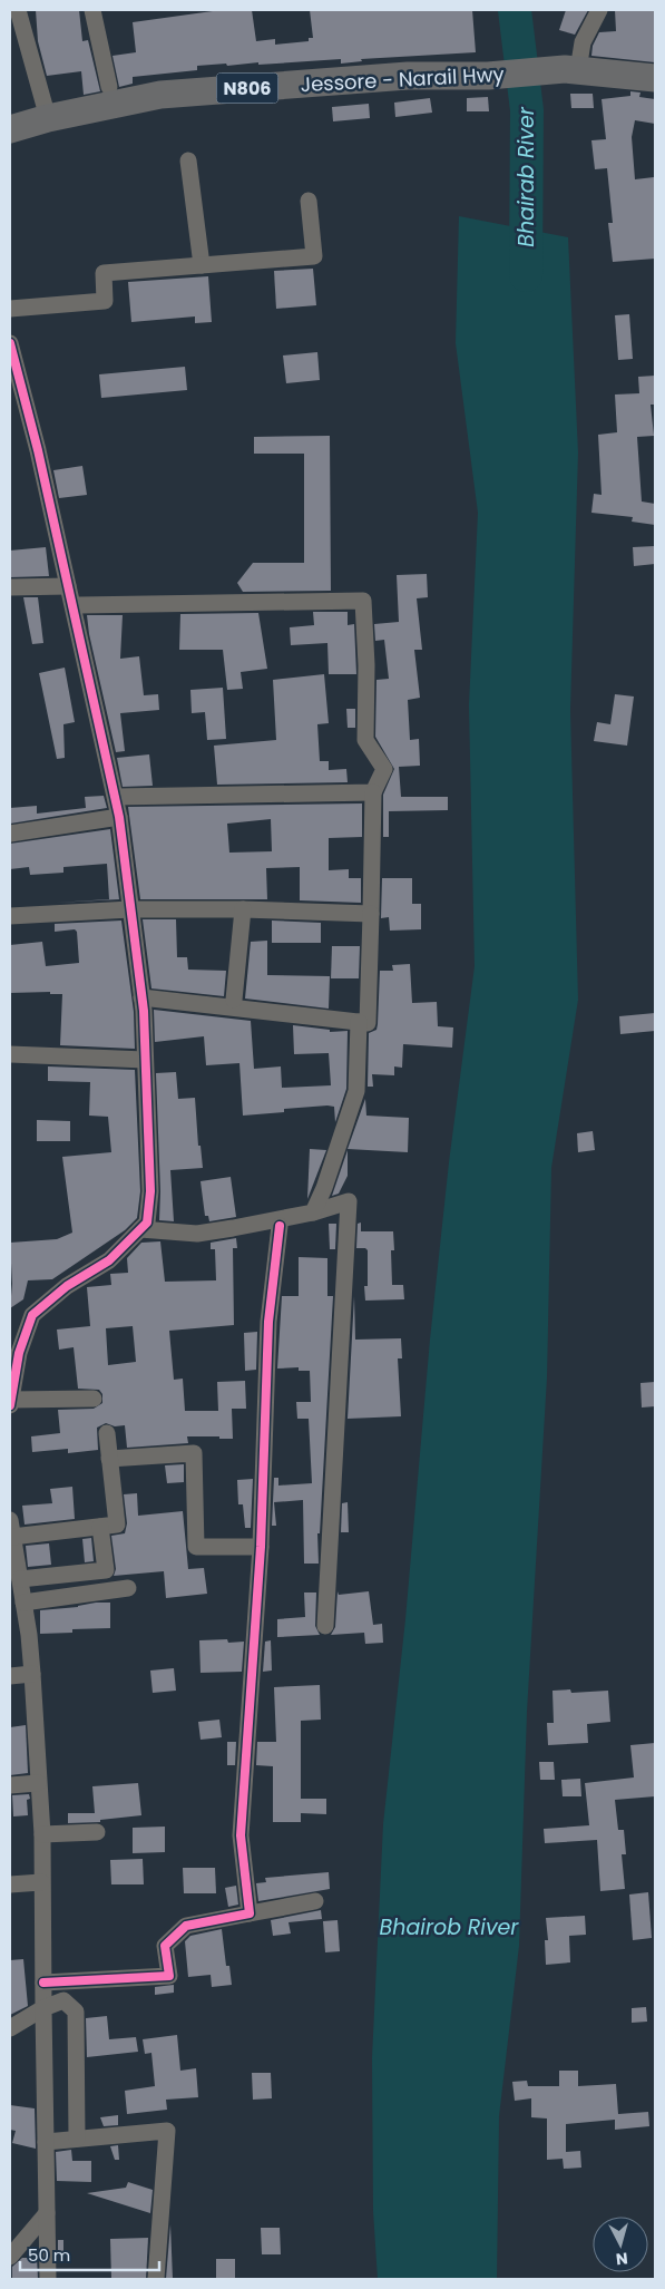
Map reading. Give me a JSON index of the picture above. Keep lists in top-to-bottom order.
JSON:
{
  "streets": {
    "highway": ["Jessore - Narail Hwy", "N806"]
  },
  "crossings": [
    ["Jessore - Narail Hwy", "N806"]
  ],
  "water": ["Bhairab River", "Bhairob River"],
  "scale_bar": "50 m",
  "north": "bottom"
}
